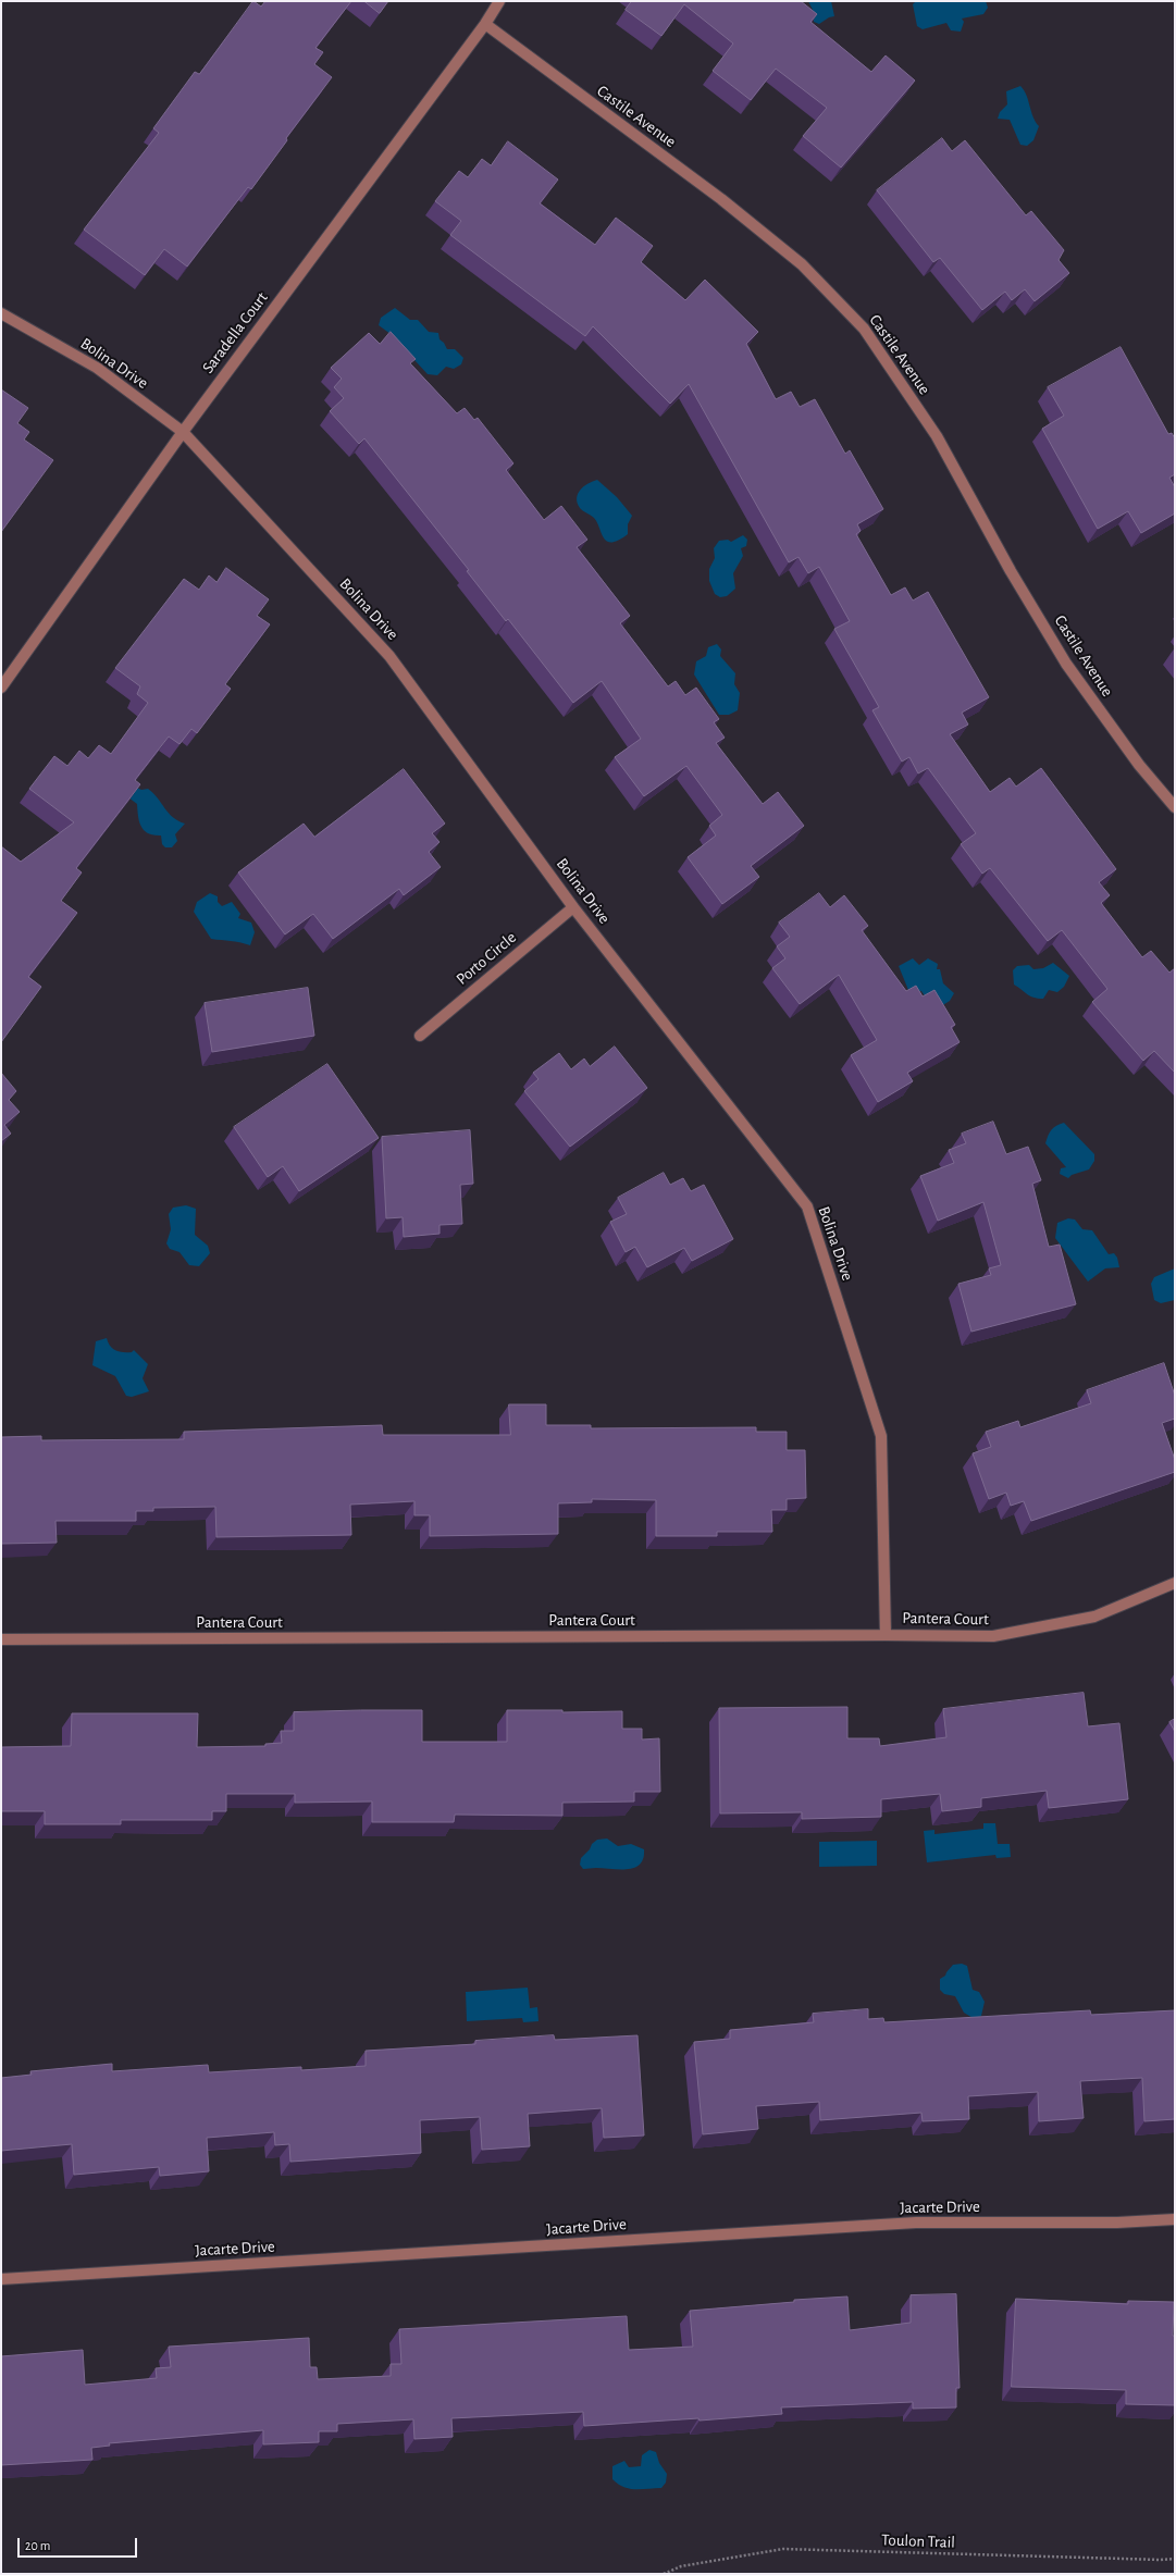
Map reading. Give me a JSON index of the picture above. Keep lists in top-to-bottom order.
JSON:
{
  "streets": {
    "street": [
      "Castile Avenue",
      "Saradella Court",
      "Bolina Drive",
      "Porto Circle",
      "Pantera Court",
      "Jacarte Drive"
    ],
    "path": ["Toulon Trail"]
  },
  "crossings": [
    ["Castile Avenue", "Saradella Court"],
    ["Saradella Court", "Bolina Drive"],
    ["Bolina Drive", "Porto Circle"],
    ["Bolina Drive", "Pantera Court"]
  ],
  "scale_bar": "20 m"
}
